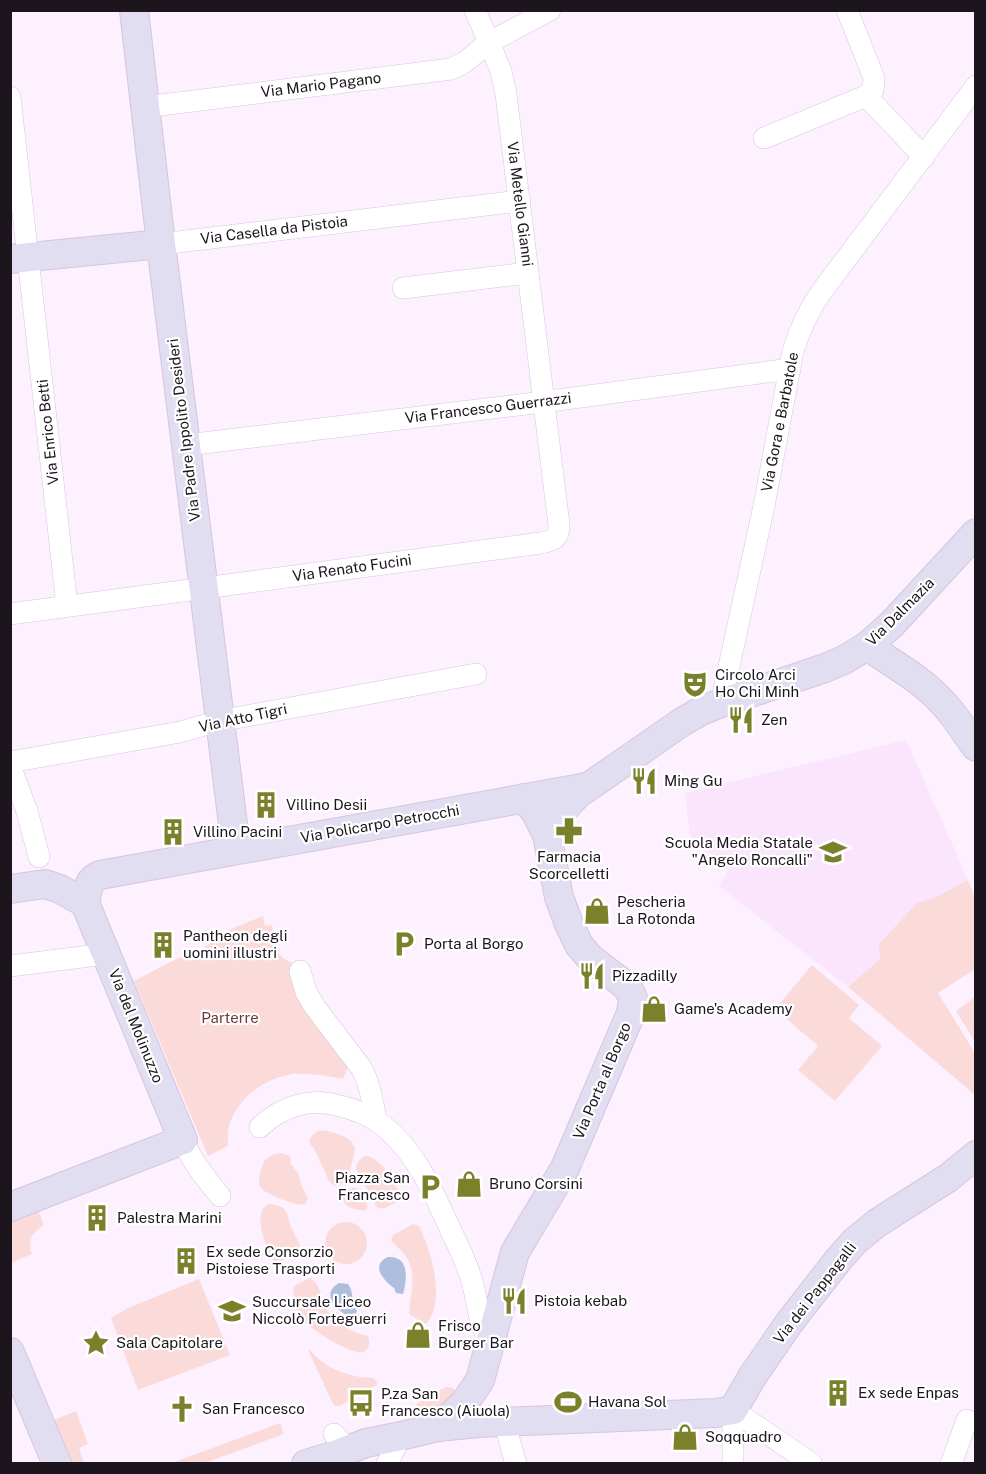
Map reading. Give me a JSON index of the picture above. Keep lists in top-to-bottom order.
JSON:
{
  "streets": {
    "street": [
      "Via Mario Pagano",
      "Via Metello Gianni",
      "Via Casella da Pistoia",
      "Via Francesco Guerrazzi",
      "Via Gora e Barbatole",
      "Via Padre Ippolito Desideri",
      "Via Enrico Betti",
      "Via Renato Fucini",
      "Via Dalmazia",
      "Via Atto Tigri",
      "Via Policarpo Petrocchi",
      "Via del Molinuzzo",
      "Via Porta al Borgo",
      "Via dei Pappagalli"
    ]
  },
  "crossings": [
    ["Via Mario Pagano", "Via Metello Gianni"],
    ["Via Mario Pagano", "Via Padre Ippolito Desideri"],
    ["Via Metello Gianni", "Via Casella da Pistoia"],
    ["Via Metello Gianni", "Via Francesco Guerrazzi"],
    ["Via Metello Gianni", "Via Renato Fucini"],
    ["Via Casella da Pistoia", "Via Padre Ippolito Desideri"],
    ["Via Casella da Pistoia", "Via Enrico Betti"],
    ["Via Francesco Guerrazzi", "Via Gora e Barbatole"],
    ["Via Francesco Guerrazzi", "Via Padre Ippolito Desideri"],
    ["Via Francesco Guerrazzi", "Via Renato Fucini"],
    ["Via Gora e Barbatole", "Via Dalmazia"],
    ["Via Padre Ippolito Desideri", "Via Renato Fucini"],
    ["Via Padre Ippolito Desideri", "Via Atto Tigri"],
    ["Via Padre Ippolito Desideri", "Via Policarpo Petrocchi"],
    ["Via Enrico Betti", "Via Renato Fucini"],
    ["Via Dalmazia", "Via Policarpo Petrocchi"],
    ["Via Dalmazia", "Via Porta al Borgo"],
    ["Via Policarpo Petrocchi", "Via del Molinuzzo"],
    ["Via Policarpo Petrocchi", "Via Porta al Borgo"]
  ],
  "parks": ["Parterre"],
  "places": {
    "theatre": ["Circolo Arci Ho Chi Minh"],
    "restaurant": [
      "Zen",
      "Ming Gu",
      "Pizzadilly",
      "Pistoia kebab"
    ],
    "building": [
      "Villino Desii",
      "Villino Pacini",
      "Pantheon degli uomini illustri",
      "Palestra Marini",
      "Ex sede Consorzio Pistoiese Trasporti",
      "Ex sede Enpas"
    ],
    "pharmacy": ["Farmacia Scorcelletti"],
    "school or university": ["Scuola Media Statale \"Angelo Roncalli\"", "Succursale Liceo Niccolò Forteguerri"],
    "shop": [
      "Pescheria La Rotonda",
      "Game's Academy",
      "Bruno Corsini",
      "Frisco Burger Bar",
      "Soqquadro"
    ],
    "parking": ["Porta al Borgo", "Piazza San Francesco"],
    "place": ["Sala Capitolare"],
    "sports": ["Havana Sol"],
    "bus stop": ["P.za San Francesco (Aiuola)"],
    "church": ["San Francesco"]
  }
}
